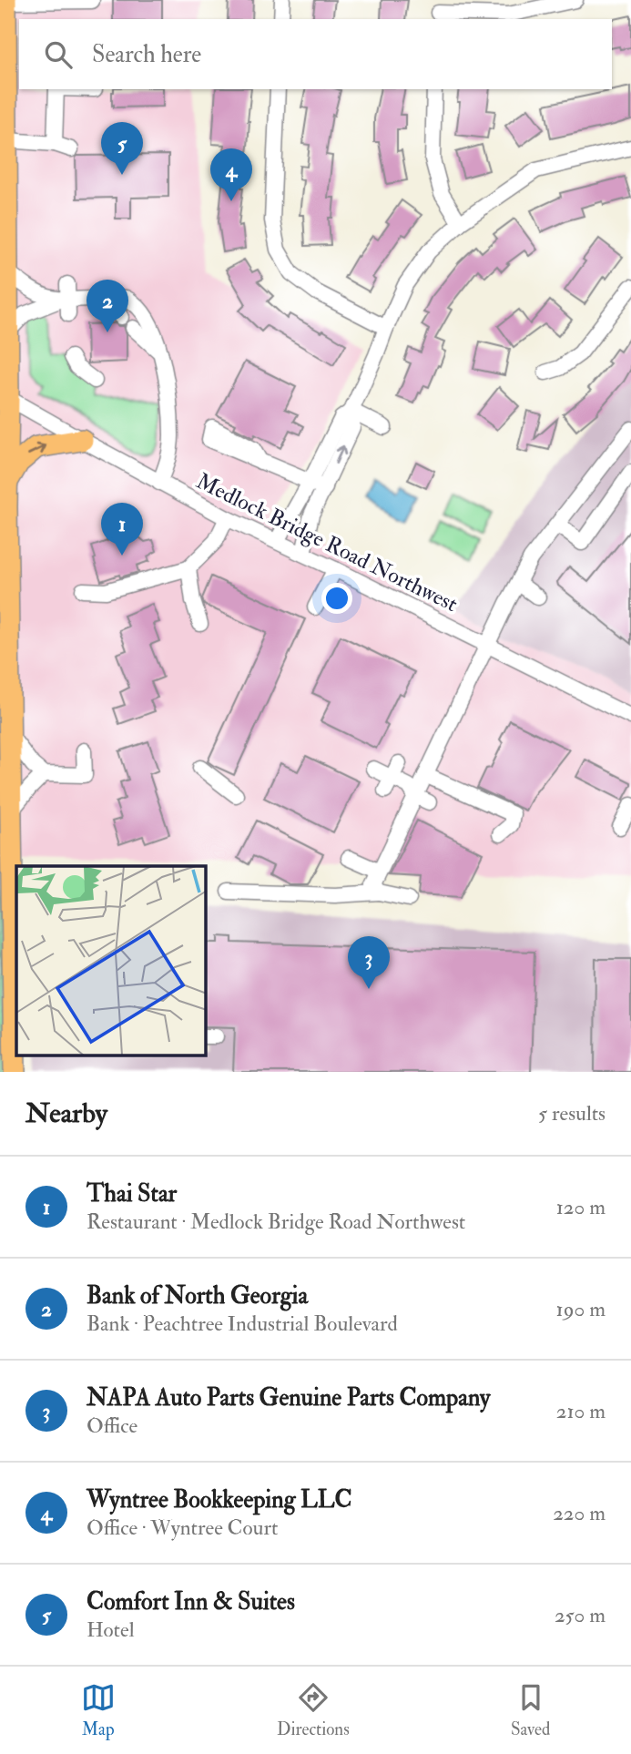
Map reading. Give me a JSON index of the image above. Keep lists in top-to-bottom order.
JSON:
{
  "streets": {
    "street": ["Medlock Bridge Road Northwest"]
  },
  "page": {
    "search": "Search here",
    "pins": [
      "5",
      "4",
      "2",
      "1",
      "3"
    ],
    "heading": ["Nearby", "5 results"],
    "list": [
      {
        "mark": "1",
        "name": "Thai Star",
        "note": "Restaurant · Medlock Bridge Road Northwest",
        "value": "120 m"
      },
      {
        "mark": "2",
        "name": "Bank of North Georgia",
        "note": "Bank · Peachtree Industrial Boulevard",
        "value": "190 m"
      },
      {
        "mark": "3",
        "name": "NAPA Auto Parts Genuine Parts Company",
        "note": "Office",
        "value": "210 m"
      },
      {
        "mark": "4",
        "name": "Wyntree Bookkeeping LLC",
        "note": "Office · Wyntree Court",
        "value": "220 m"
      },
      {
        "mark": "5",
        "name": "Comfort Inn & Suites",
        "note": "Hotel",
        "value": "250 m"
      }
    ],
    "nav": ["Map", "Directions", "Saved"]
  }
}
